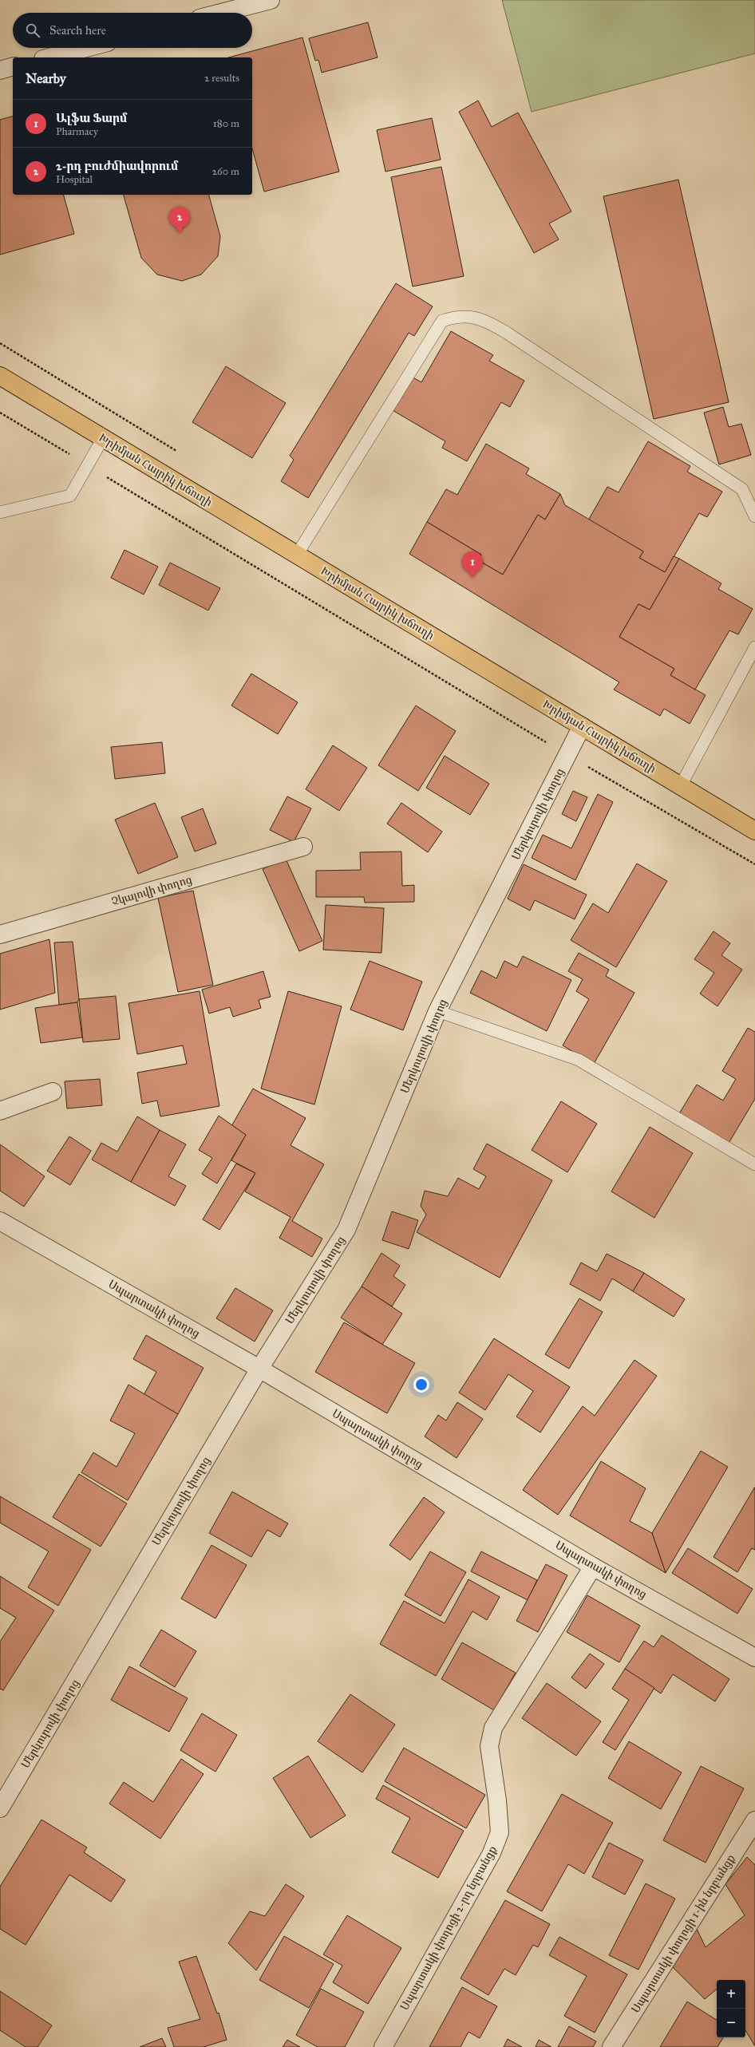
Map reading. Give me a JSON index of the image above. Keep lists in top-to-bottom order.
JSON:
{
  "streets": {
    "highway": ["Խրիմյան Հայրիկ խճուղի"],
    "street": [
      "Մերկուրովի փողոց",
      "Չկալովի փողոց",
      "Սպարտակի փողոց",
      "Սպարտակի փողոցի 2-րդ նրբանցք",
      "Սպարտակի փողոցի 1-ին նրբանցք"
    ]
  },
  "crossings": [
    ["Խրիմյան Հայրիկ խճուղի", "Մերկուրովի փողոց"],
    ["Մերկուրովի փողոց", "Սպարտակի փողոց"],
    ["Սպարտակի փողոց", "Սպարտակի փողոցի 2-րդ նրբանցք"]
  ],
  "page": {
    "search": "Search here",
    "heading": ["Nearby", "2 results"],
    "list": [
      {
        "mark": "1",
        "name": "Ալֆա Ֆարմ",
        "note": "Pharmacy",
        "value": "180 m"
      },
      {
        "mark": "2",
        "name": "2-րդ բուժմիավորում",
        "note": "Hospital",
        "value": "260 m"
      }
    ],
    "pins": ["2", "1"],
    "map_buttons": ["+", "−"]
  }
}
